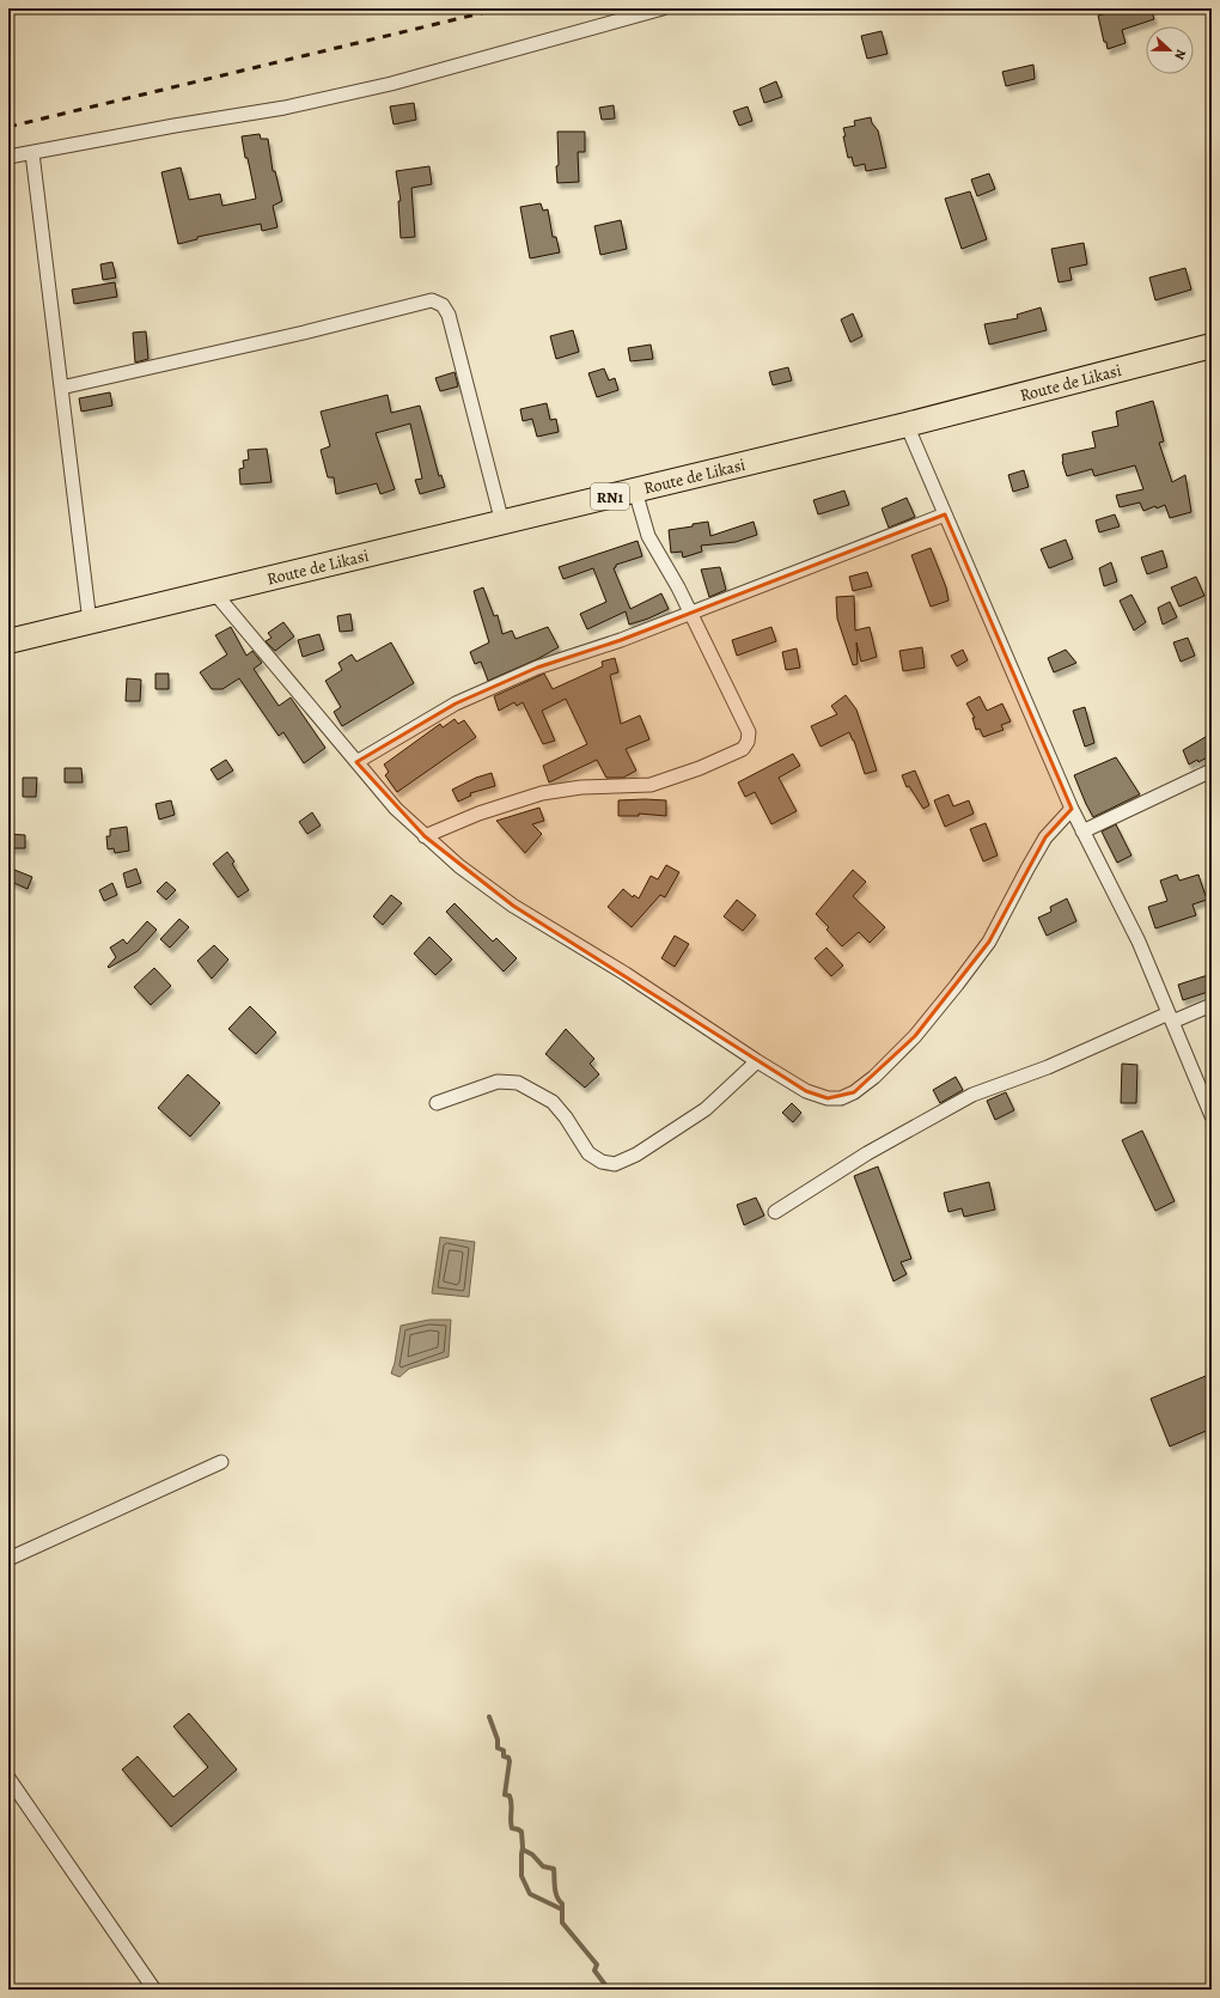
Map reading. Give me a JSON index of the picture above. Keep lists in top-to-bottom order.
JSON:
{
  "streets": {
    "highway": ["Route de Likasi", "RN1"]
  },
  "north": "right"
}
